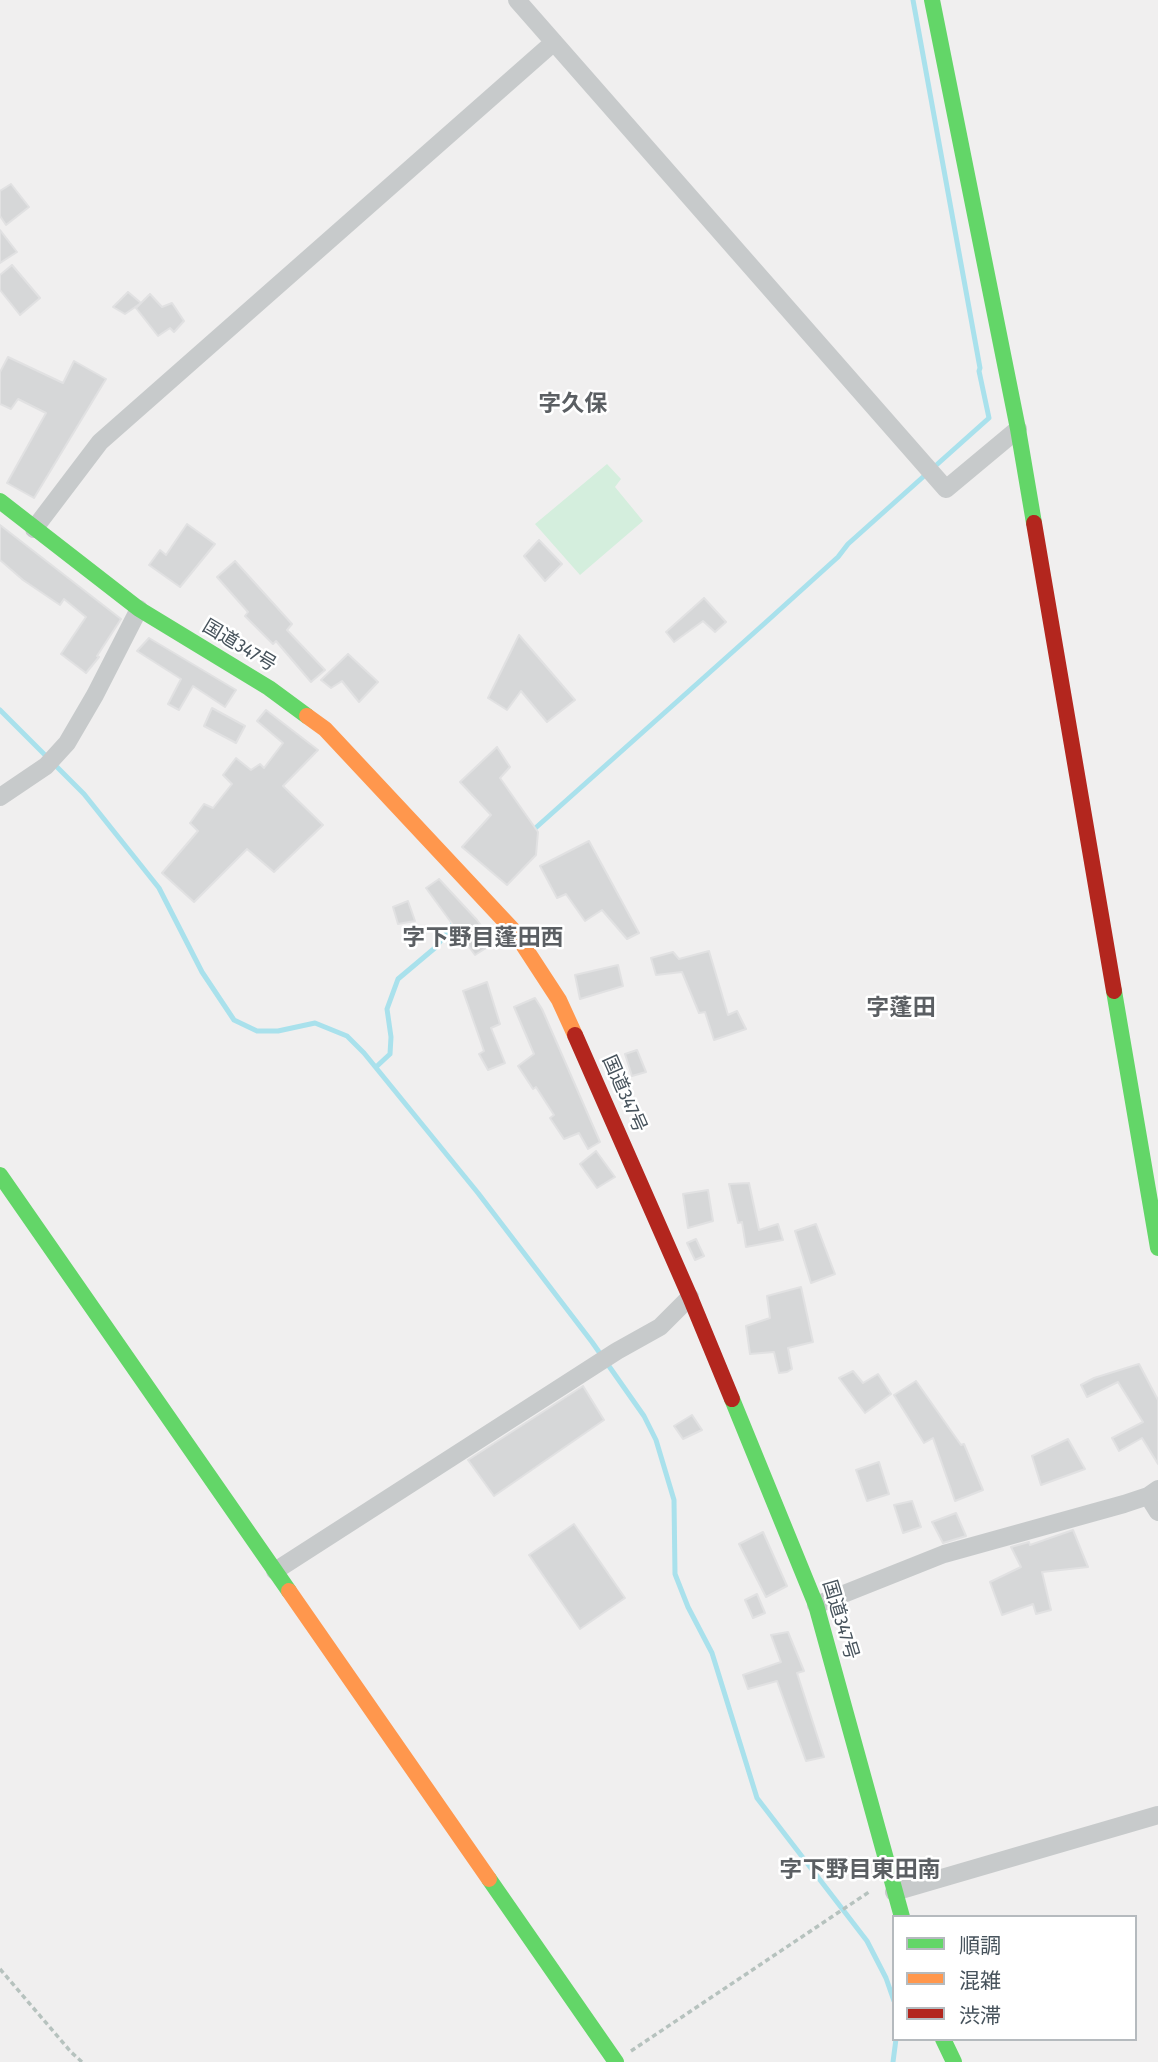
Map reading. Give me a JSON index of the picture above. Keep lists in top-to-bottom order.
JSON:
{
  "streets": {
    "main road": ["国道347号"]
  },
  "districts": [
    "字久保",
    "字下野目蓬田西",
    "字蓬田",
    "字下野目東田南"
  ],
  "legend": ["順調", "混雑", "渋滞"]
}
